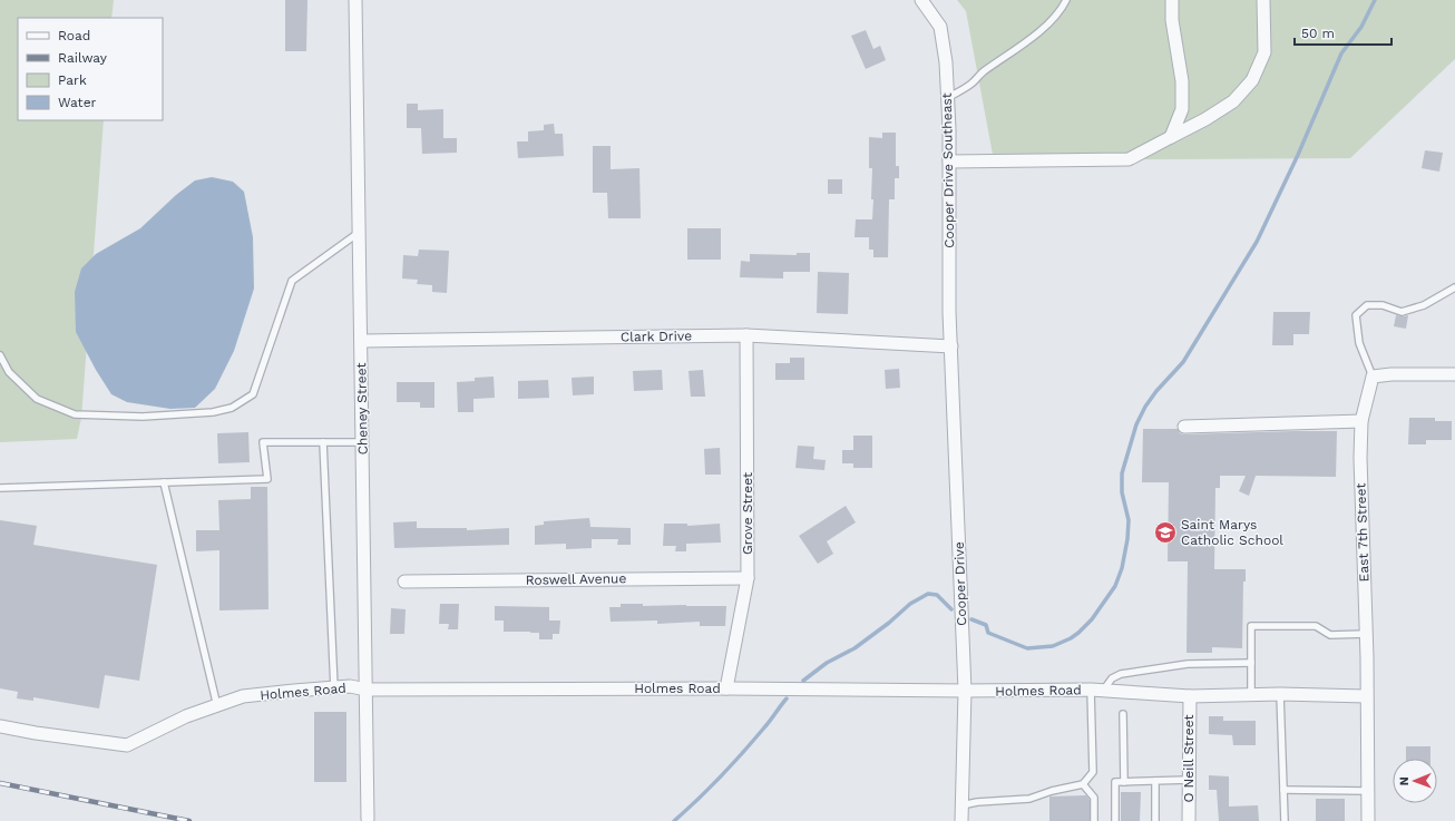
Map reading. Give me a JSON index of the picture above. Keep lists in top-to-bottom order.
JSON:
{
  "streets": {
    "street": [
      "Cooper Drive Southeast",
      "Clark Drive",
      "Cheney Street",
      "Grove Street",
      "East 7th Street",
      "Roswell Avenue",
      "Cooper Drive",
      "Holmes Road",
      "O Neill Street"
    ]
  },
  "crossings": [
    ["Cooper Drive Southeast", "Clark Drive"],
    ["Cooper Drive Southeast", "Cooper Drive"],
    ["Clark Drive", "Cheney Street"],
    ["Clark Drive", "Grove Street"],
    ["Clark Drive", "Cooper Drive"],
    ["Cheney Street", "Holmes Road"],
    ["Grove Street", "Roswell Avenue"],
    ["Grove Street", "Holmes Road"],
    ["East 7th Street", "Holmes Road"],
    ["Cooper Drive", "Holmes Road"],
    ["Holmes Road", "O Neill Street"]
  ],
  "places": {
    "school or university": ["Saint Marys Catholic School"]
  },
  "legend": [
    "Road",
    "Railway",
    "Park",
    "Water"
  ],
  "scale_bar": "50 m",
  "north": "left"
}
